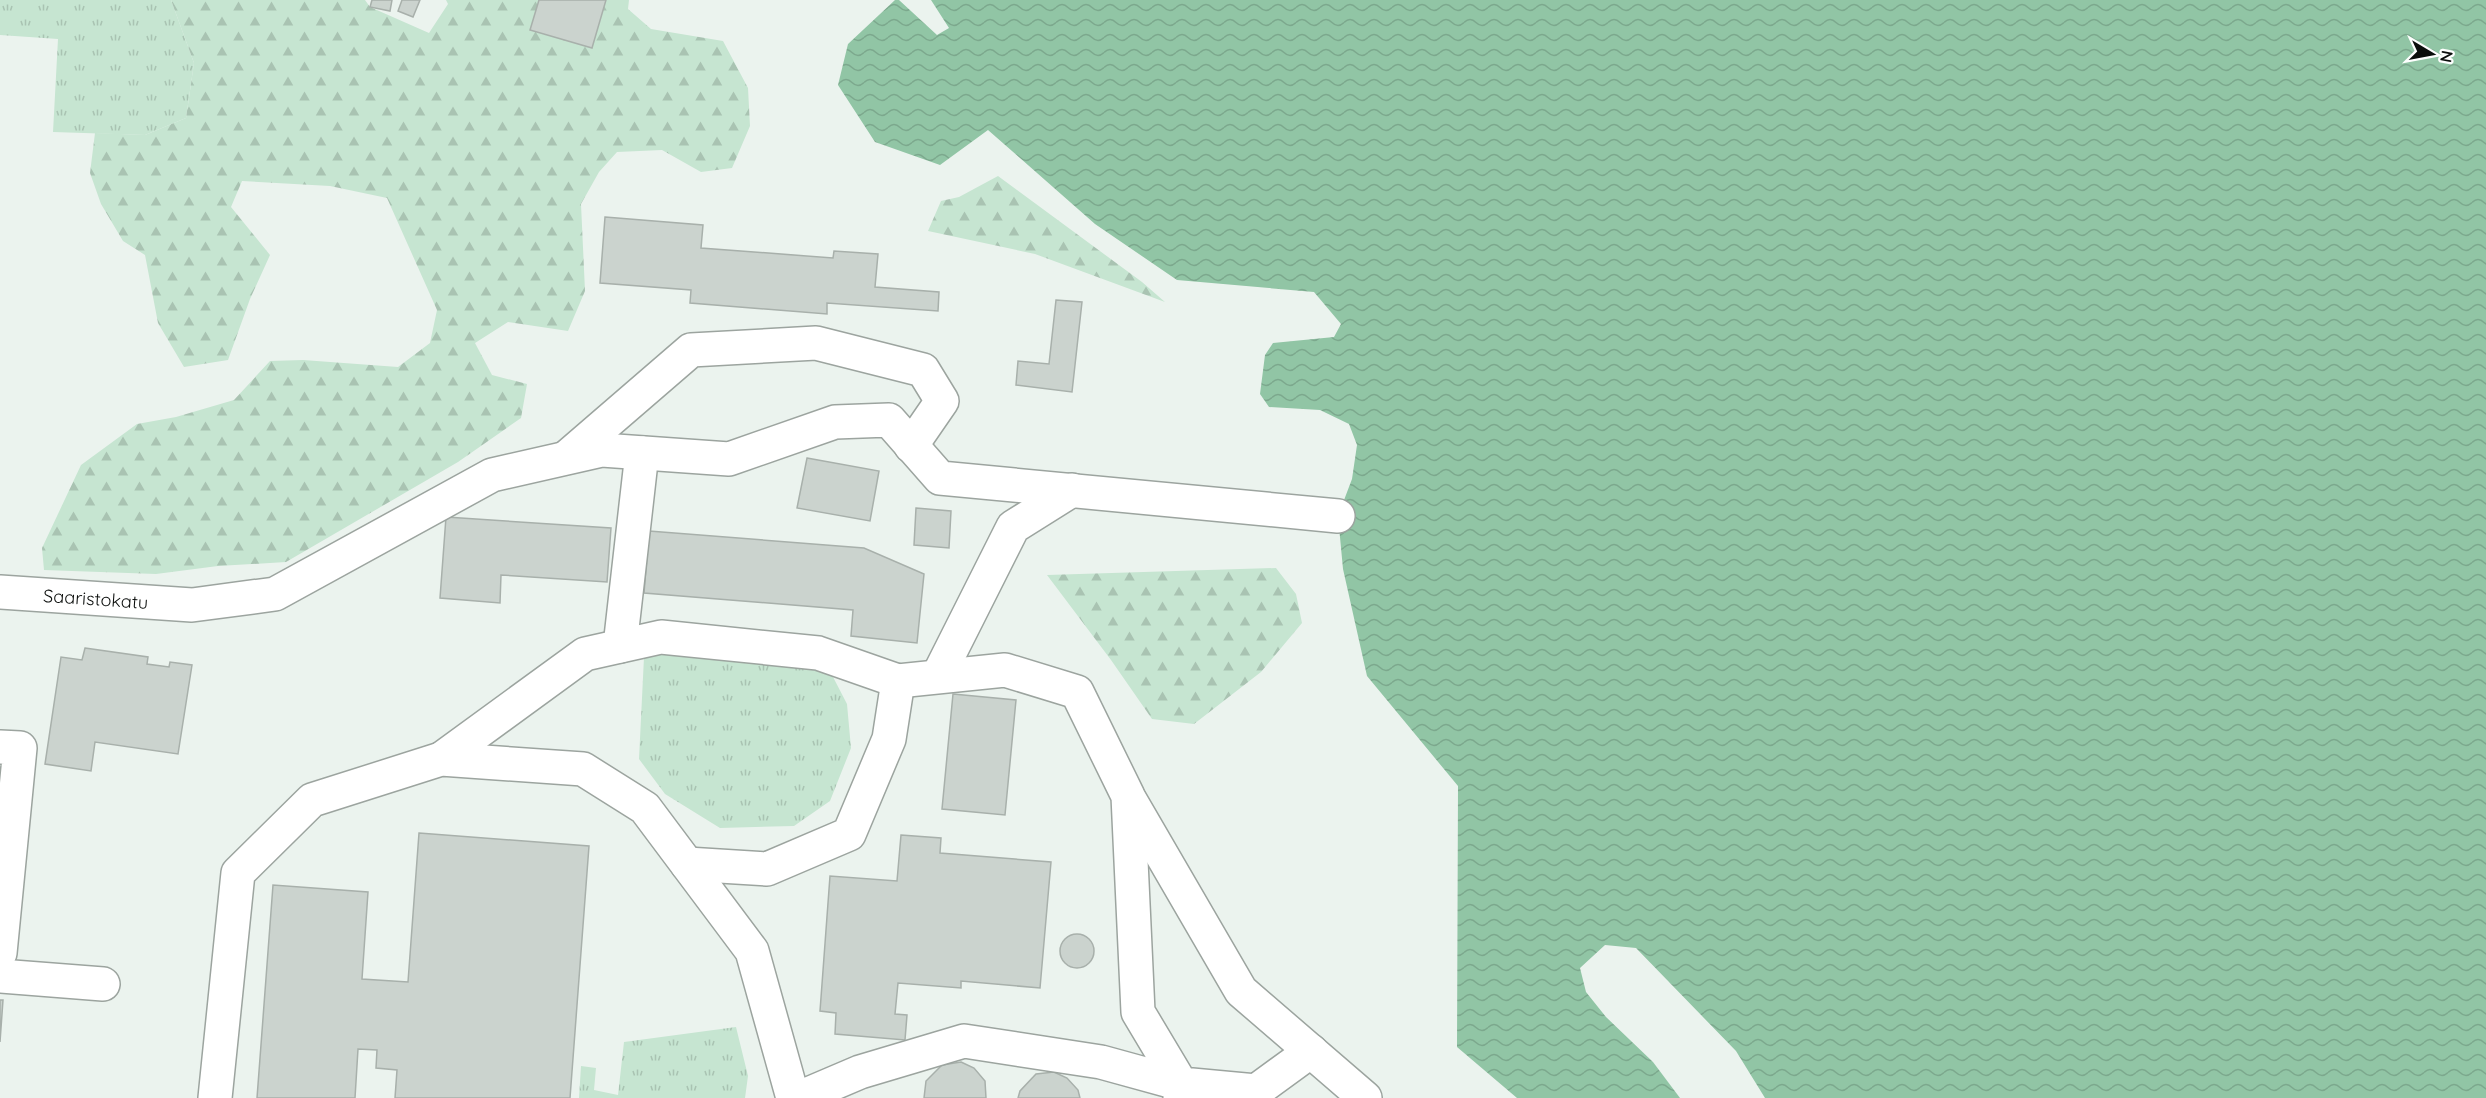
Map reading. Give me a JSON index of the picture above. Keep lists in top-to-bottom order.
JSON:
{
  "streets": {
    "street": ["Saaristokatu"]
  },
  "north": "right"
}
